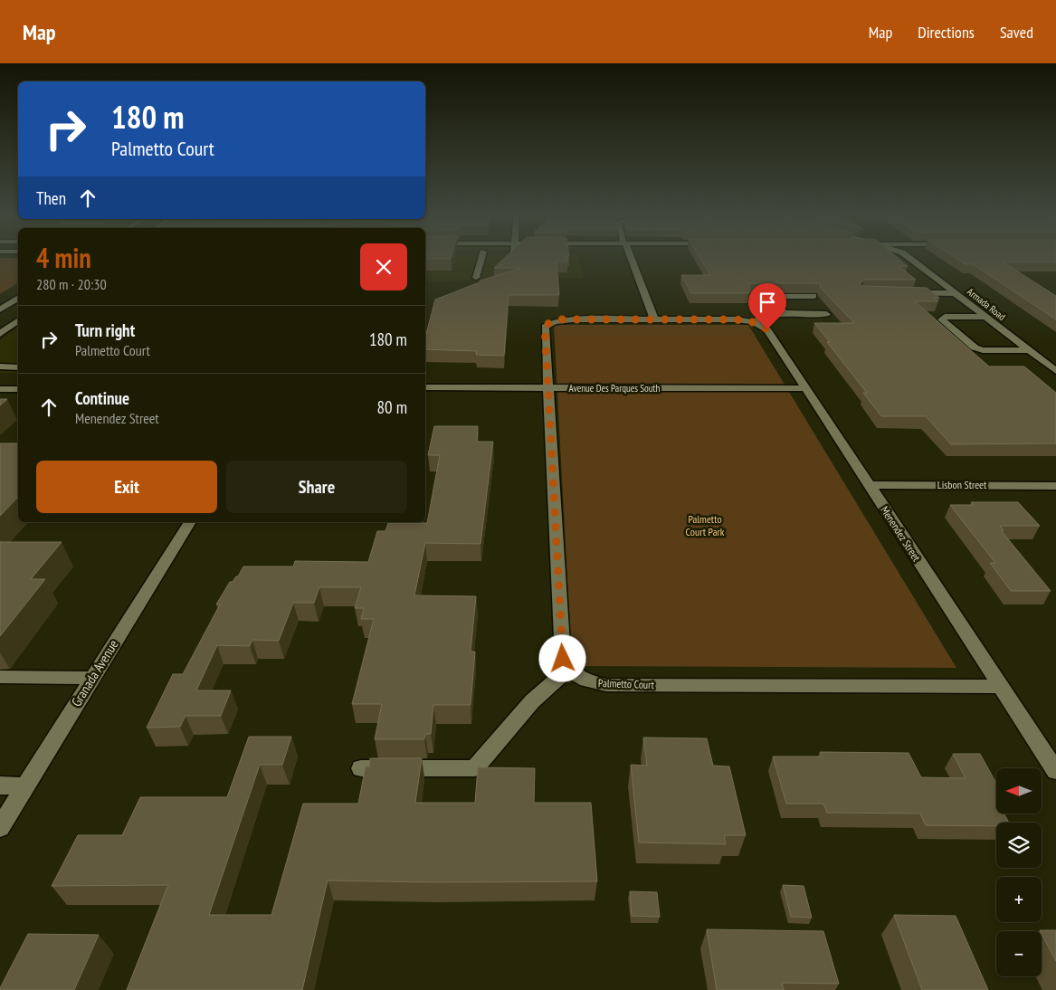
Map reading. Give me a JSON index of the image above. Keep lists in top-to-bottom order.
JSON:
{
  "streets": {
    "street": [
      "Armada Road",
      "Avenue Des Parques South",
      "Lisbon Street",
      "Menendez Street",
      "Granada Avenue",
      "Palmetto Court"
    ]
  },
  "crossings": [
    ["Avenue Des Parques South", "Menendez Street"],
    ["Lisbon Street", "Menendez Street"],
    ["Menendez Street", "Palmetto Court"]
  ],
  "parks": ["Palmetto Court Park"],
  "north": "left",
  "page": {
    "header": "Map",
    "nav": ["Map", "Directions", "Saved"],
    "turn": ["180 m", "Palmetto Court"],
    "then": "Then",
    "heading": ["4 min", "280 m · 20:30"],
    "list": [
      {
        "name": "Turn right",
        "note": "Palmetto Court",
        "value": "180 m"
      },
      {
        "name": "Continue",
        "note": "Menendez Street",
        "value": "80 m"
      }
    ],
    "buttons": ["Exit", "Share"],
    "map_buttons": ["+", "−"]
  }
}
